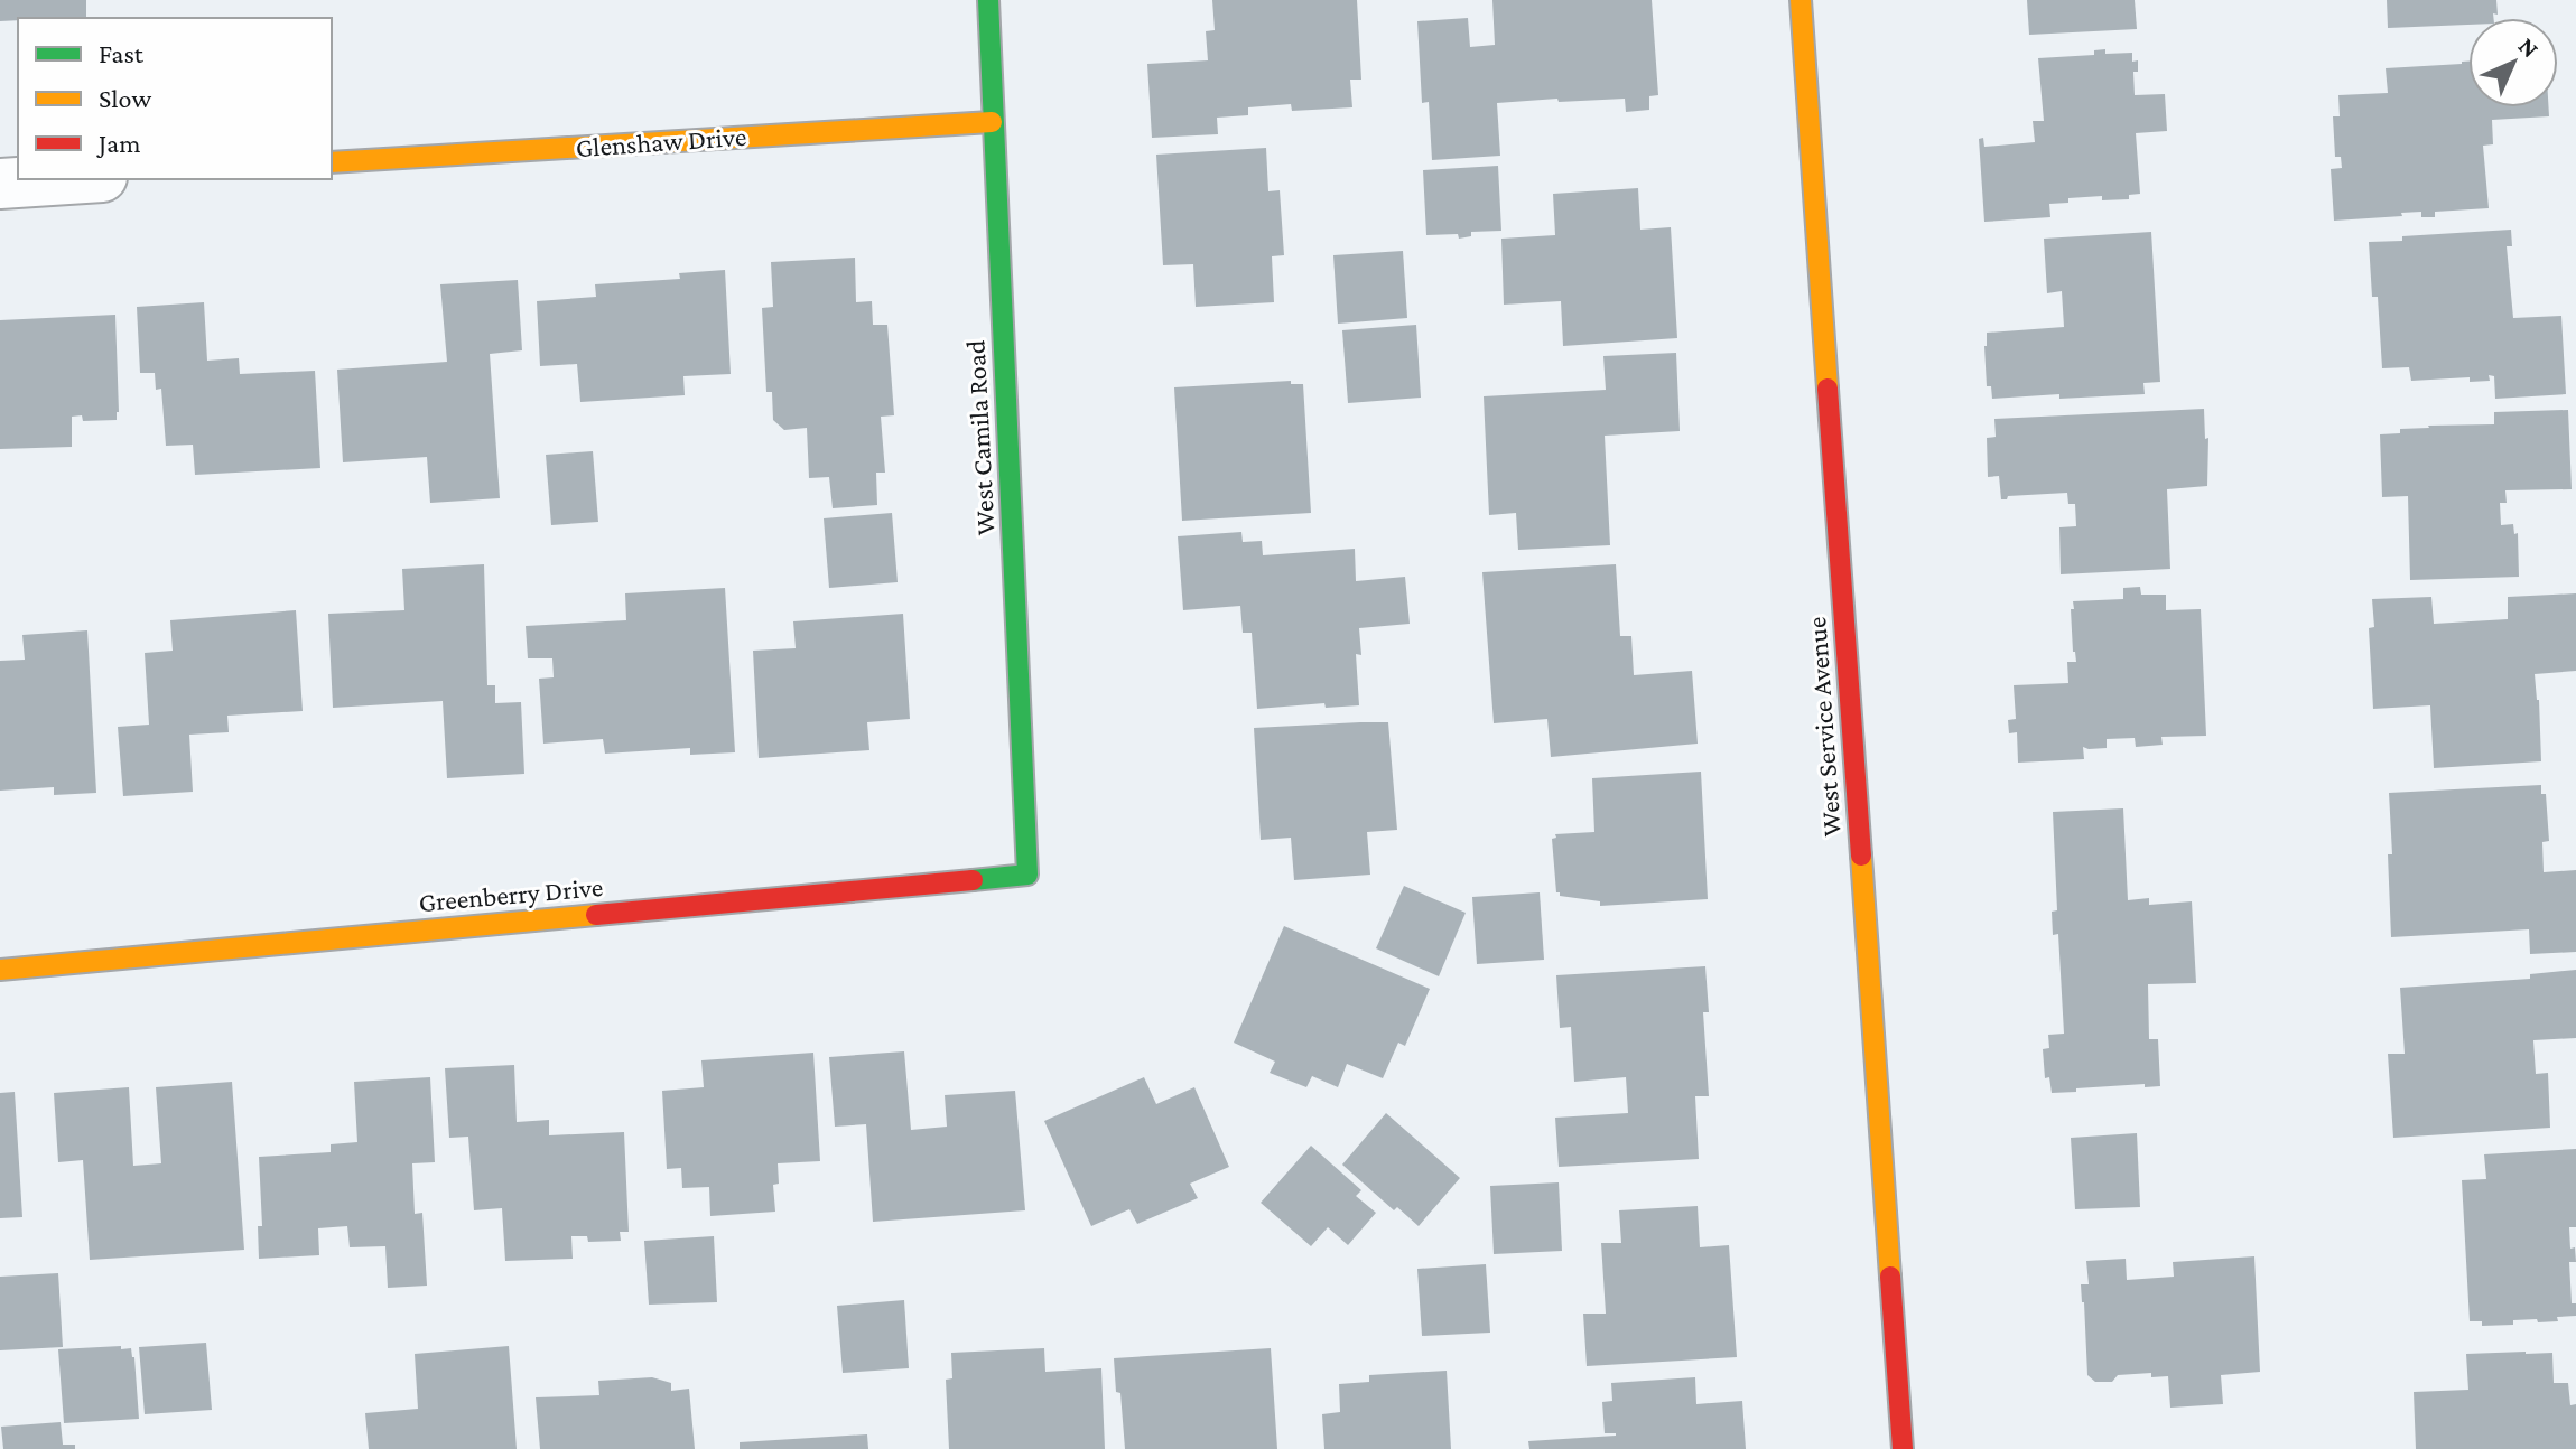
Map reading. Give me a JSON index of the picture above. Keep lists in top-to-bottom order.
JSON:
{
  "streets": {
    "street": [
      "Glenshaw Drive",
      "West Camila Road",
      "West Service Avenue",
      "Greenberry Drive"
    ]
  },
  "crossings": [
    ["Glenshaw Drive", "West Camila Road"],
    ["West Camila Road", "Greenberry Drive"]
  ],
  "legend": ["Fast", "Slow", "Jam"],
  "north": "top right"
}
